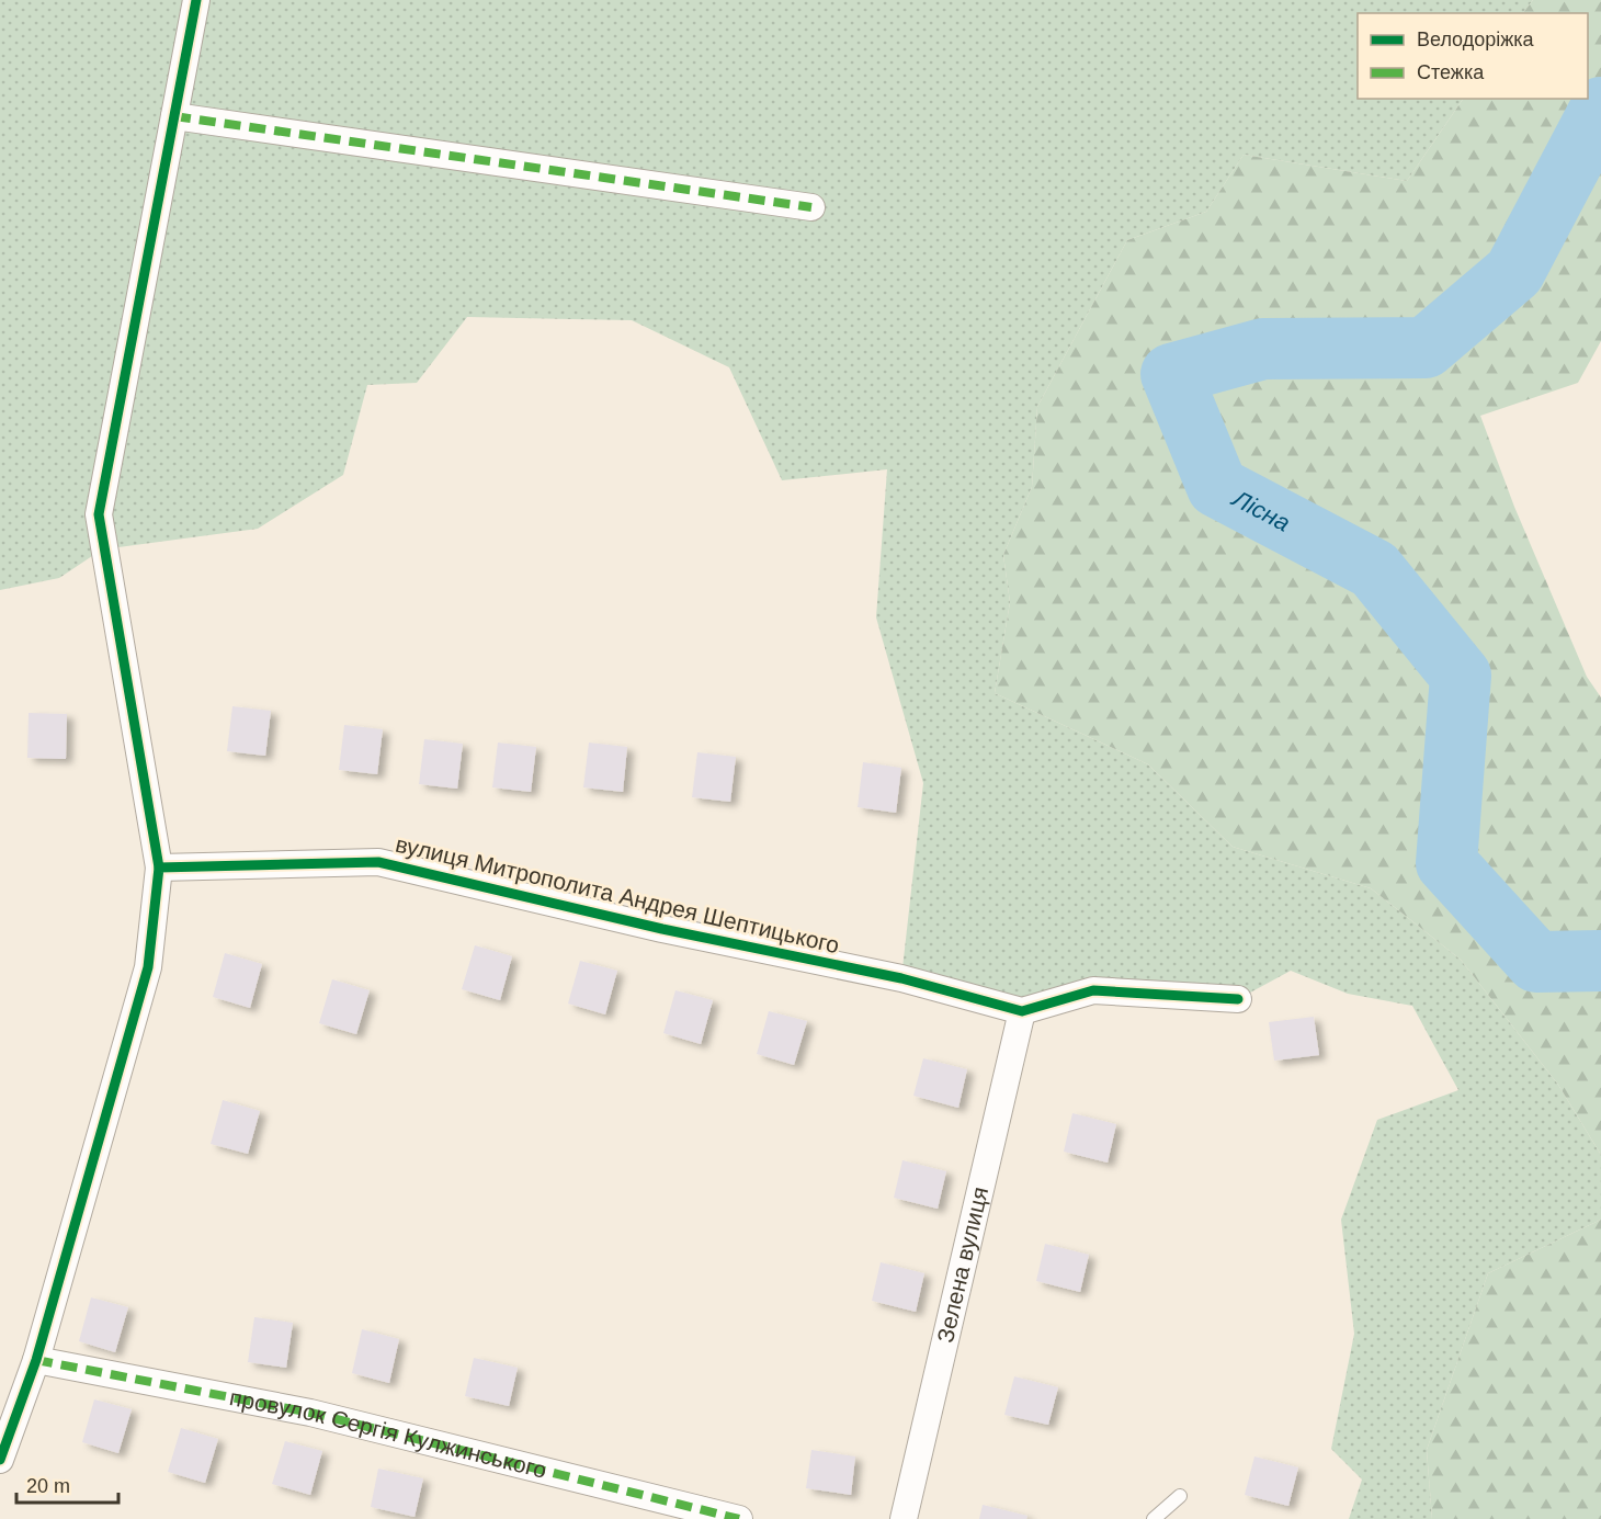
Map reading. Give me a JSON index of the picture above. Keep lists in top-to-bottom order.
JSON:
{
  "streets": {
    "street": ["вулиця Митрополита Андрея Шептицького", "Зелена вулиця", "провулок Сергія Кулжинського"]
  },
  "crossings": [
    ["вулиця Митрополита Андрея Шептицького", "Зелена вулиця"]
  ],
  "water": ["Лісна"],
  "legend": ["Велодоріжка", "Стежка"],
  "scale_bar": "20 m"
}
